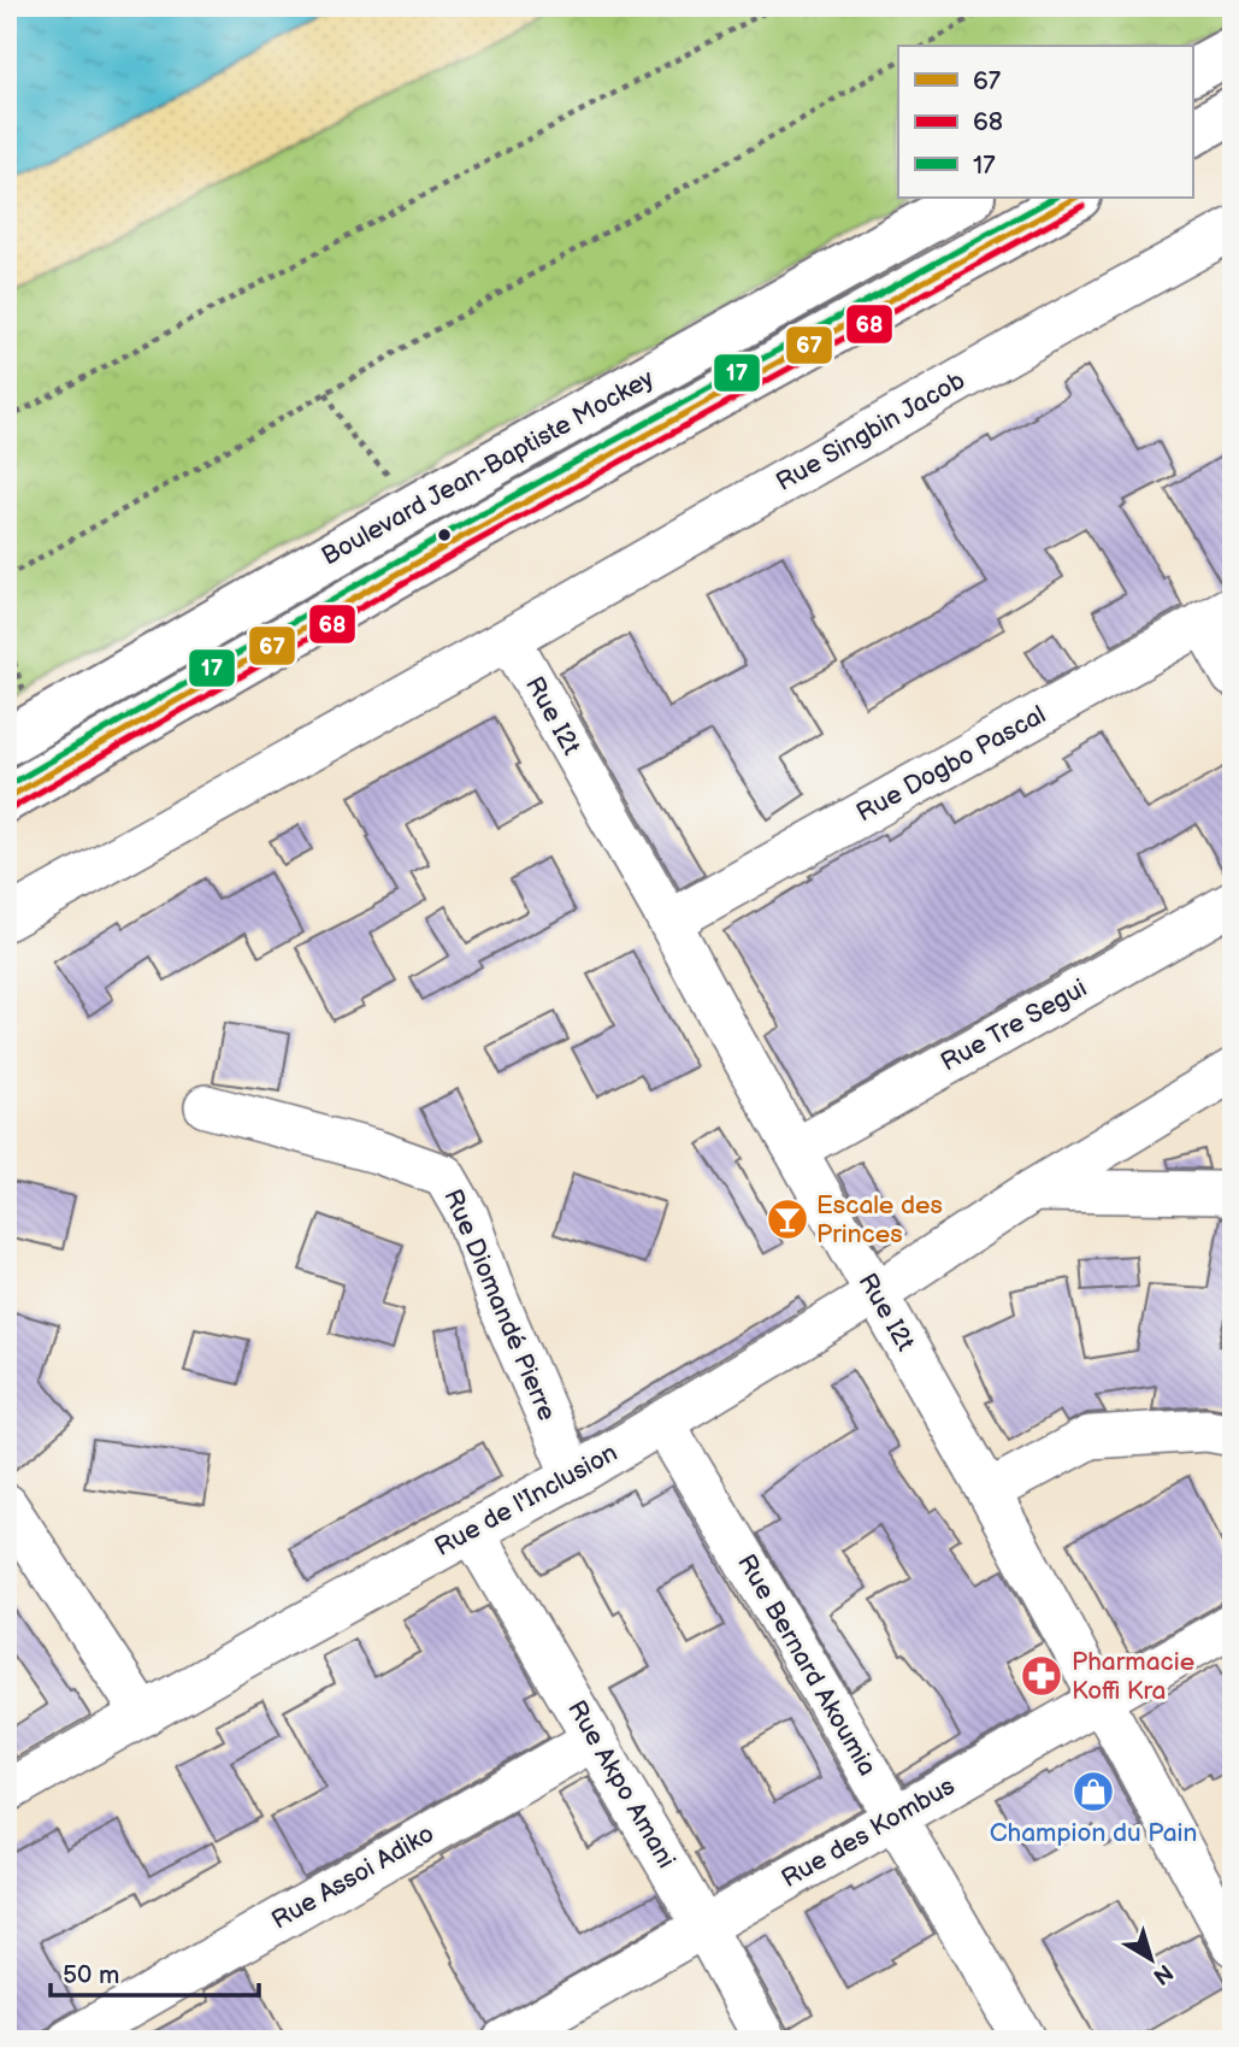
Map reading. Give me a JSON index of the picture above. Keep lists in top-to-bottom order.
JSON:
{
  "streets": {
    "highway": ["Boulevard Jean-Baptiste Mockey"],
    "street": [
      "Rue Singbin Jacob",
      "Rue I2t",
      "Rue Dogbo Pascal",
      "Rue Tre Segui",
      "Rue Diomandé Pierre",
      "Rue de l'Inclusion",
      "Rue Bernard Akoumia",
      "Rue Akpo Amani",
      "Rue des Kombus",
      "Rue Assoi Adiko"
    ]
  },
  "crossings": [
    ["Rue Singbin Jacob", "Rue I2t"],
    ["Rue I2t", "Rue Dogbo Pascal"],
    ["Rue I2t", "Rue Tre Segui"],
    ["Rue I2t", "Rue de l'Inclusion"],
    ["Rue I2t", "Rue des Kombus"],
    ["Rue Diomandé Pierre", "Rue de l'Inclusion"],
    ["Rue de l'Inclusion", "Rue Bernard Akoumia"],
    ["Rue de l'Inclusion", "Rue Akpo Amani"],
    ["Rue Bernard Akoumia", "Rue des Kombus"],
    ["Rue Akpo Amani", "Rue des Kombus"],
    ["Rue Akpo Amani", "Rue Assoi Adiko"]
  ],
  "places": {
    "bar": ["Escale des Princes"],
    "pharmacy": ["Pharmacie Koffi Kra"],
    "shop": ["Champion du Pain"]
  },
  "lines": ["transit line 67", "transit line 17", "transit line 68"],
  "legend": ["67", "68", "17"],
  "scale_bar": "50 m",
  "north": "bottom right"
}
